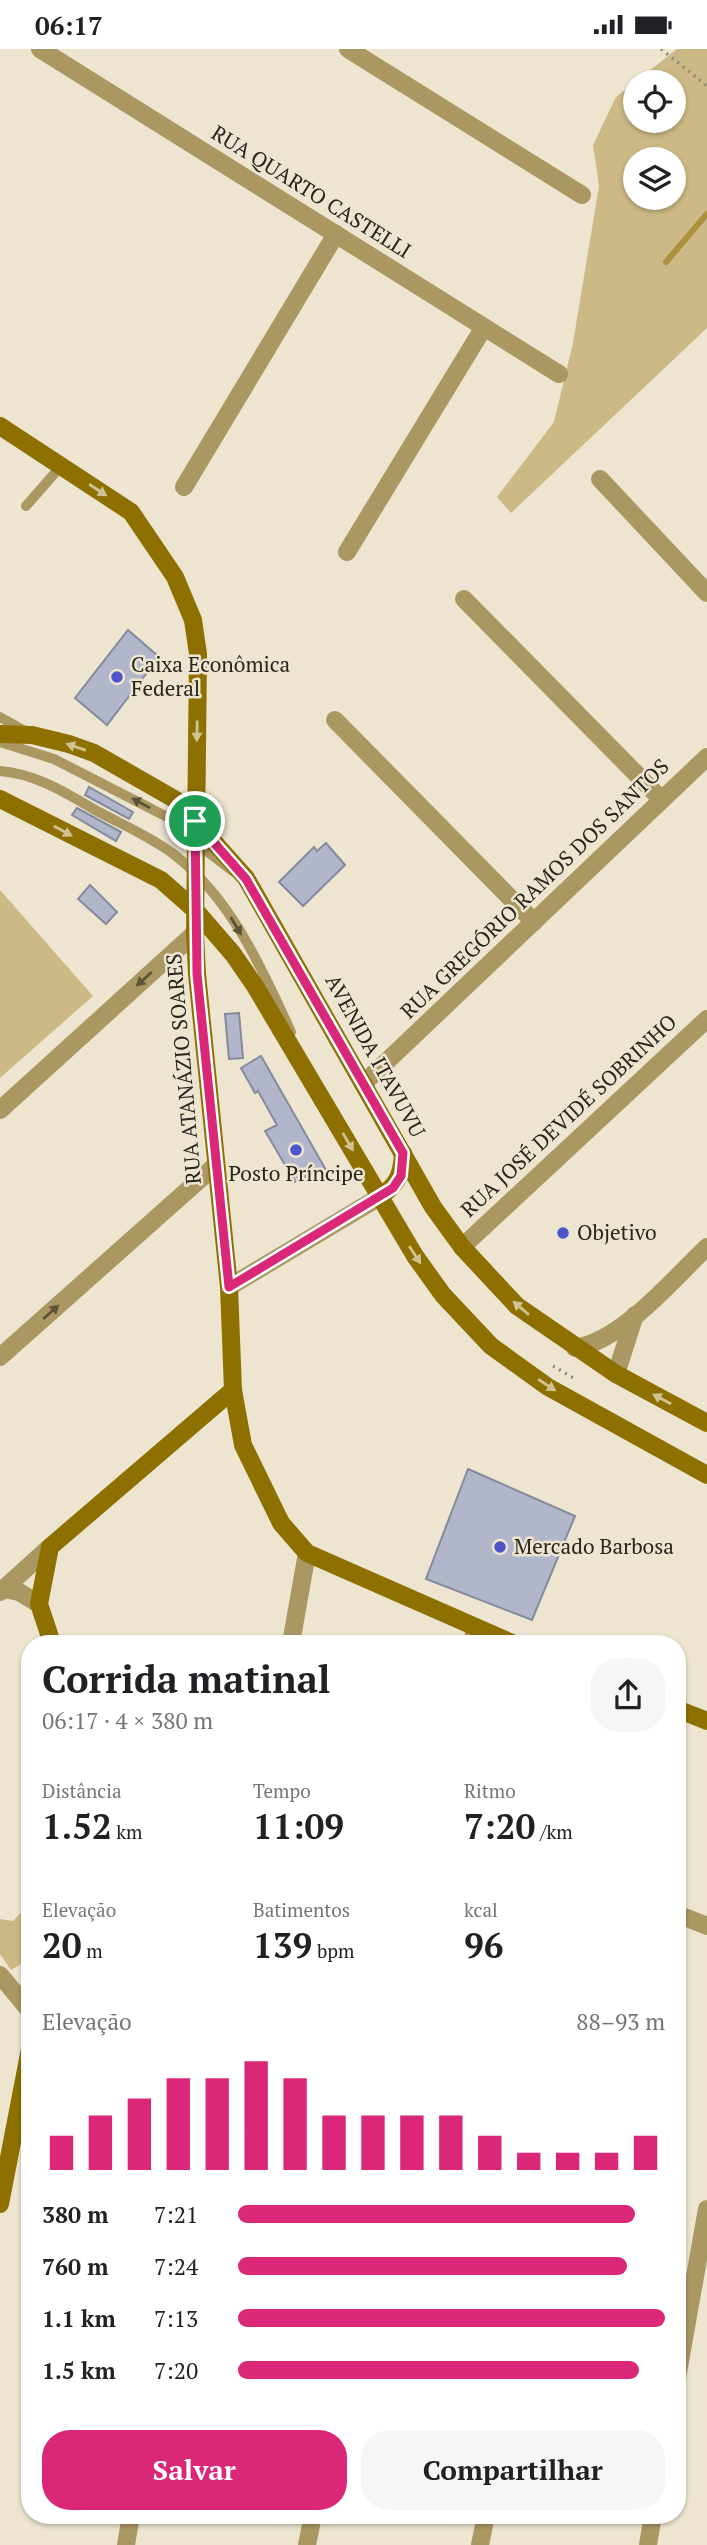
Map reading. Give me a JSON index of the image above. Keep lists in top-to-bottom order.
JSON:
{
  "streets": {
    "main road": ["AVENIDA ITAVUVU", "RUA ATANÁZIO SOARES"],
    "street": ["RUA QUARTO CASTELLI", "RUA GREGÓRIO RAMOS DOS SANTOS", "RUA JOSÉ DEVIDÉ SOBRINHO"]
  },
  "crossings": [
    ["RUA GREGÓRIO RAMOS DOS SANTOS", "AVENIDA ITAVUVU"],
    ["AVENIDA ITAVUVU", "RUA ATANÁZIO SOARES"],
    ["AVENIDA ITAVUVU", "RUA JOSÉ DEVIDÉ SOBRINHO"]
  ],
  "places": [
    "Caixa Econômica Federal",
    "Posto Príncipe",
    "Objetivo",
    "Mercado Barbosa"
  ],
  "page": {
    "status": "06:17",
    "heading": ["Corrida matinal", "06:17 · 4 × 380 m"],
    "stats": [
      ["Distância", "1.52 km"],
      ["Tempo", "11:09"],
      ["Ritmo", "7:20 /km"],
      ["Elevação", "20 m"],
      ["Batimentos", "139 bpm"],
      ["kcal", "96"]
    ],
    "chart": ["Elevação", "88–93 m"],
    "list": [
      {
        "name": "380 m",
        "note": "7:21"
      },
      {
        "name": "760 m",
        "note": "7:24"
      },
      {
        "name": "1.1 km",
        "note": "7:13"
      },
      {
        "name": "1.5 km",
        "note": "7:20"
      }
    ],
    "buttons": ["Salvar", "Compartilhar"]
  }
}
